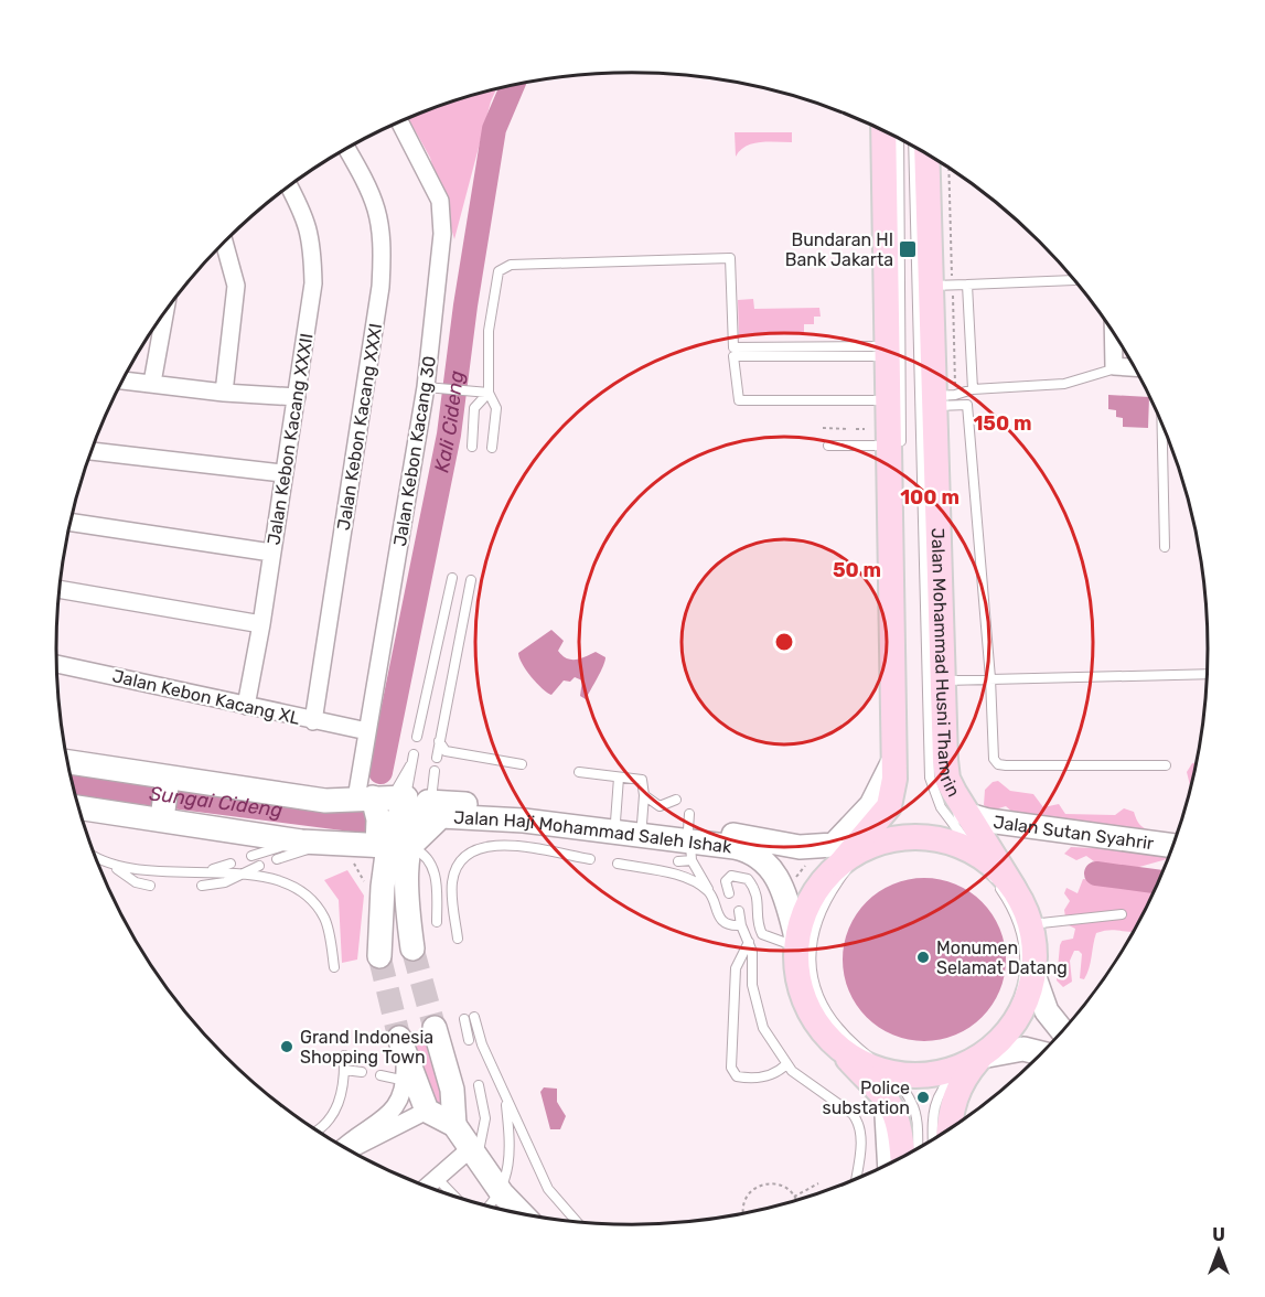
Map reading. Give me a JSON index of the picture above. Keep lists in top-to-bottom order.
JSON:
{
  "streets": {
    "main road": ["Jalan Mohammad Husni Thamrin"],
    "street": [
      "Jalan Kebon Kacang XXXI",
      "Jalan Kebon Kacang XXXII",
      "Jalan Kebon Kacang 30",
      "Jalan Kebon Kacang XL",
      "Jalan Haji Mohammad Saleh Ishak",
      "Jalan Sutan Syahrir"
    ]
  },
  "crossings": [
    ["Jalan Kebon Kacang XXXI", "Jalan Kebon Kacang XL"],
    ["Jalan Kebon Kacang XXXII", "Jalan Kebon Kacang XL"],
    ["Jalan Kebon Kacang 30", "Jalan Kebon Kacang XL"],
    ["Jalan Mohammad Husni Thamrin", "Jalan Sutan Syahrir"]
  ],
  "water": ["Kali Cideng", "Sungai Cideng"],
  "places": {
    "transit": ["Bundaran HI Bank Jakarta"],
    "other": ["Monumen Selamat Datang", "Grand Indonesia Shopping Town", "Police substation"]
  },
  "north": "top",
  "rings": ["150 m", "100 m", "50 m"]
}
